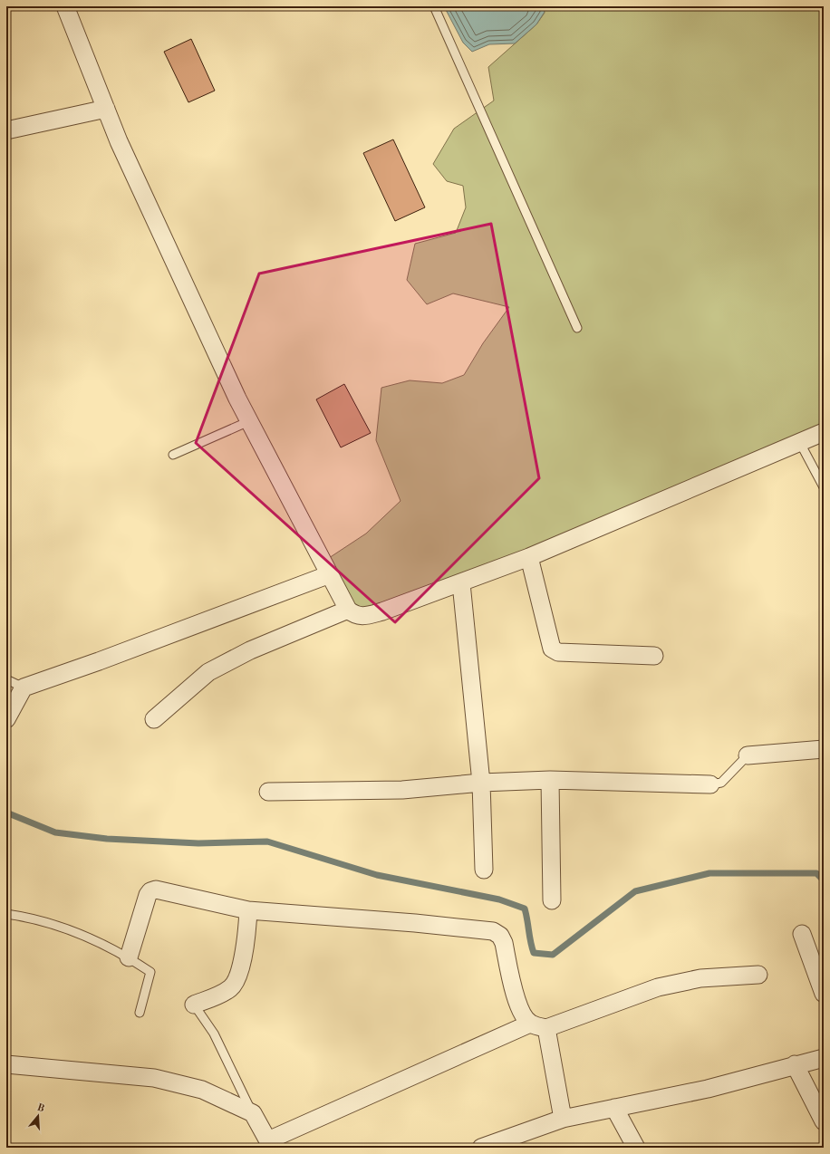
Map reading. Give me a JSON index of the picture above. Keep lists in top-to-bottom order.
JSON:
{
  "north": "top"
}
